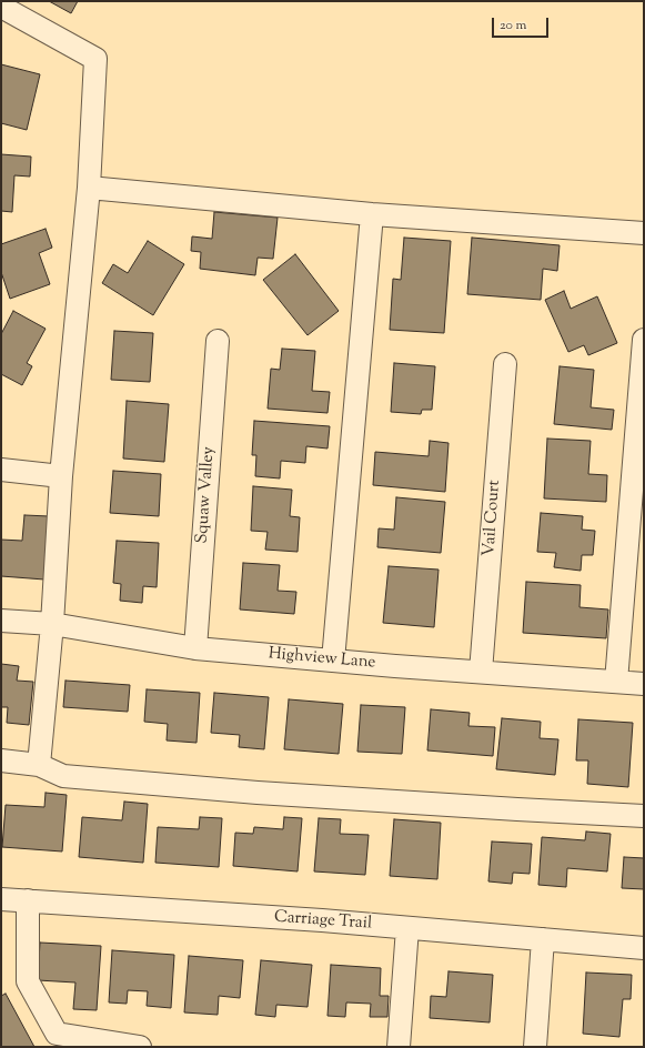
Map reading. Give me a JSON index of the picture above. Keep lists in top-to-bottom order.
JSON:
{
  "streets": {
    "street": [
      "Squaw Valley",
      "Vail Court",
      "Highview Lane",
      "Carriage Trail"
    ]
  },
  "crossings": [
    ["Squaw Valley", "Highview Lane"],
    ["Vail Court", "Highview Lane"]
  ],
  "scale_bar": "20 m"
}
